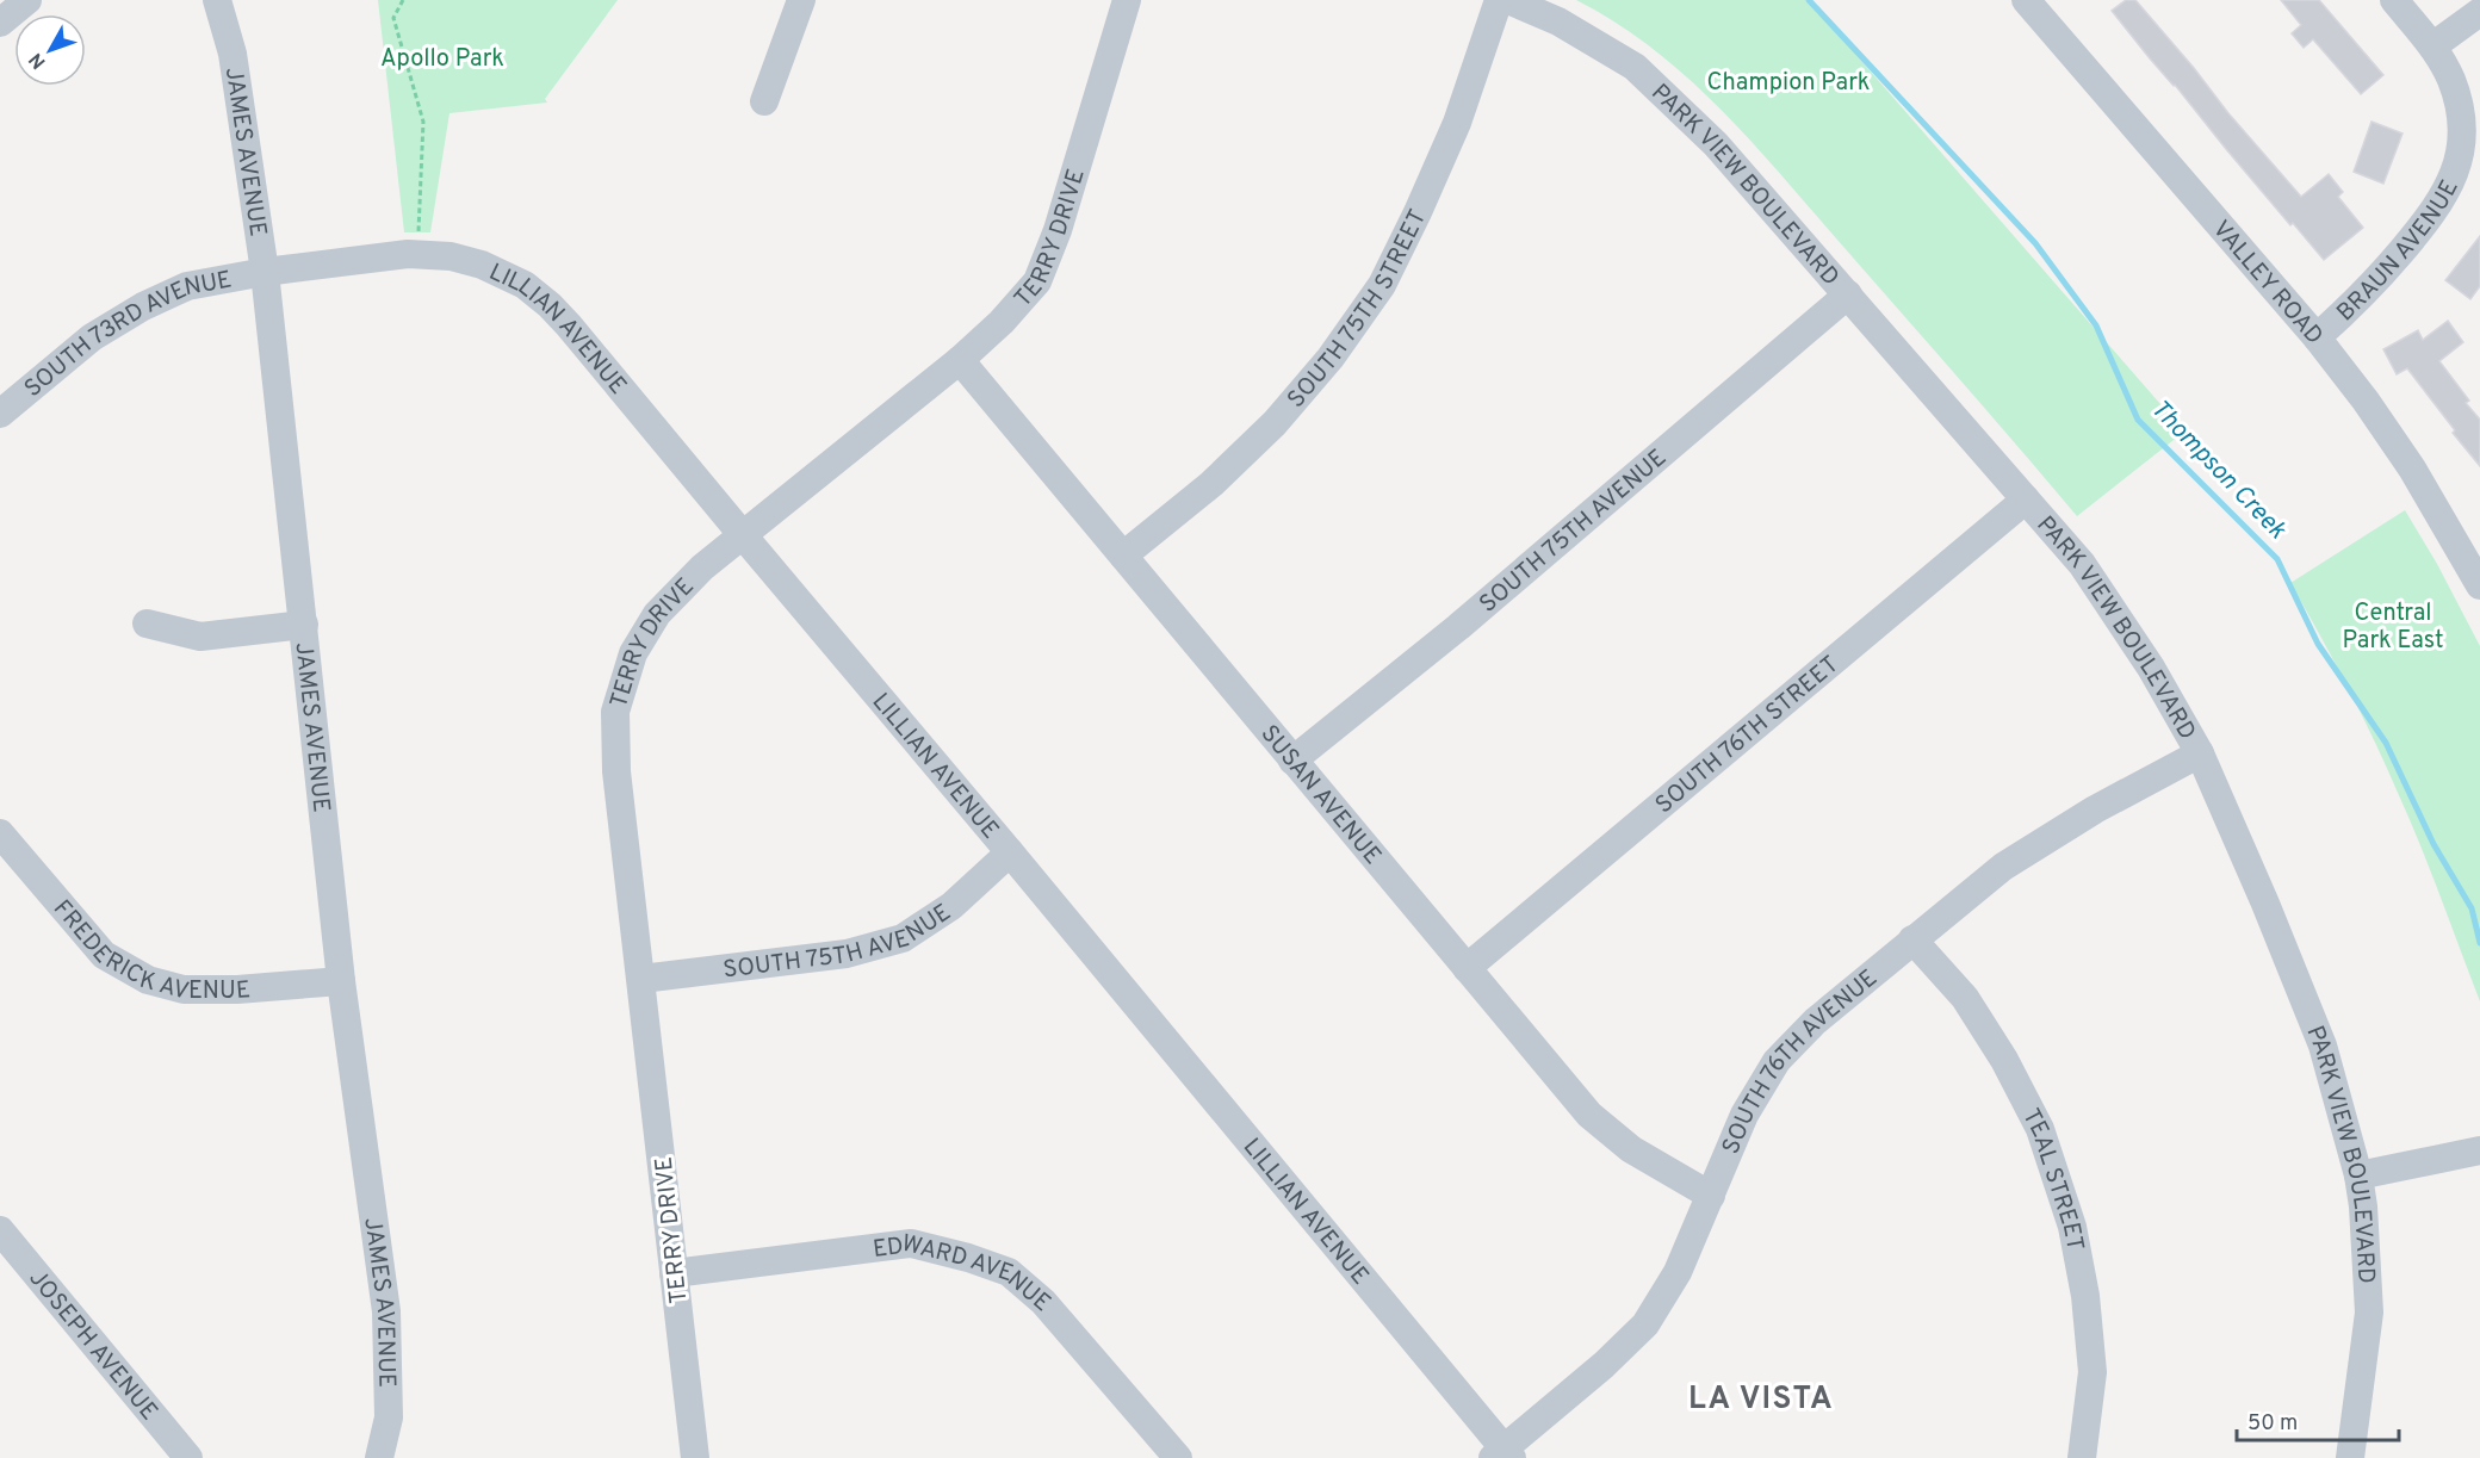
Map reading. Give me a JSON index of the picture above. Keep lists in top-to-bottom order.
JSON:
{
  "streets": {
    "street": [
      "JAMES AVENUE",
      "PARK VIEW BOULEVARD",
      "TERRY DRIVE",
      "BRAUN AVENUE",
      "VALLEY ROAD",
      "SOUTH 75TH STREET",
      "LILLIAN AVENUE",
      "SOUTH 73RD AVENUE",
      "SOUTH 75TH AVENUE",
      "SOUTH 76TH STREET",
      "SUSAN AVENUE",
      "FREDERICK AVENUE",
      "SOUTH 76TH AVENUE",
      "TEAL STREET",
      "EDWARD AVENUE",
      "JOSEPH AVENUE"
    ]
  },
  "crossings": [
    ["JAMES AVENUE", "LILLIAN AVENUE"],
    ["JAMES AVENUE", "SOUTH 73RD AVENUE"],
    ["JAMES AVENUE", "FREDERICK AVENUE"],
    ["PARK VIEW BOULEVARD", "SOUTH 75TH AVENUE"],
    ["PARK VIEW BOULEVARD", "SOUTH 76TH STREET"],
    ["PARK VIEW BOULEVARD", "SOUTH 76TH AVENUE"],
    ["TERRY DRIVE", "LILLIAN AVENUE"],
    ["TERRY DRIVE", "SOUTH 75TH AVENUE"],
    ["TERRY DRIVE", "SUSAN AVENUE"],
    ["TERRY DRIVE", "EDWARD AVENUE"],
    ["BRAUN AVENUE", "VALLEY ROAD"],
    ["SOUTH 75TH STREET", "SUSAN AVENUE"],
    ["LILLIAN AVENUE", "SOUTH 73RD AVENUE"],
    ["LILLIAN AVENUE", "SOUTH 75TH AVENUE"],
    ["LILLIAN AVENUE", "SOUTH 76TH AVENUE"],
    ["SOUTH 75TH AVENUE", "SUSAN AVENUE"],
    ["SOUTH 76TH STREET", "SUSAN AVENUE"],
    ["SUSAN AVENUE", "SOUTH 76TH AVENUE"],
    ["SOUTH 76TH AVENUE", "TEAL STREET"]
  ],
  "districts": ["LA VISTA"],
  "water": ["Thompson Creek"],
  "parks": ["Apollo Park", "Champion Park", "Central Park East"],
  "scale_bar": "50 m",
  "north": "bottom left"
}
